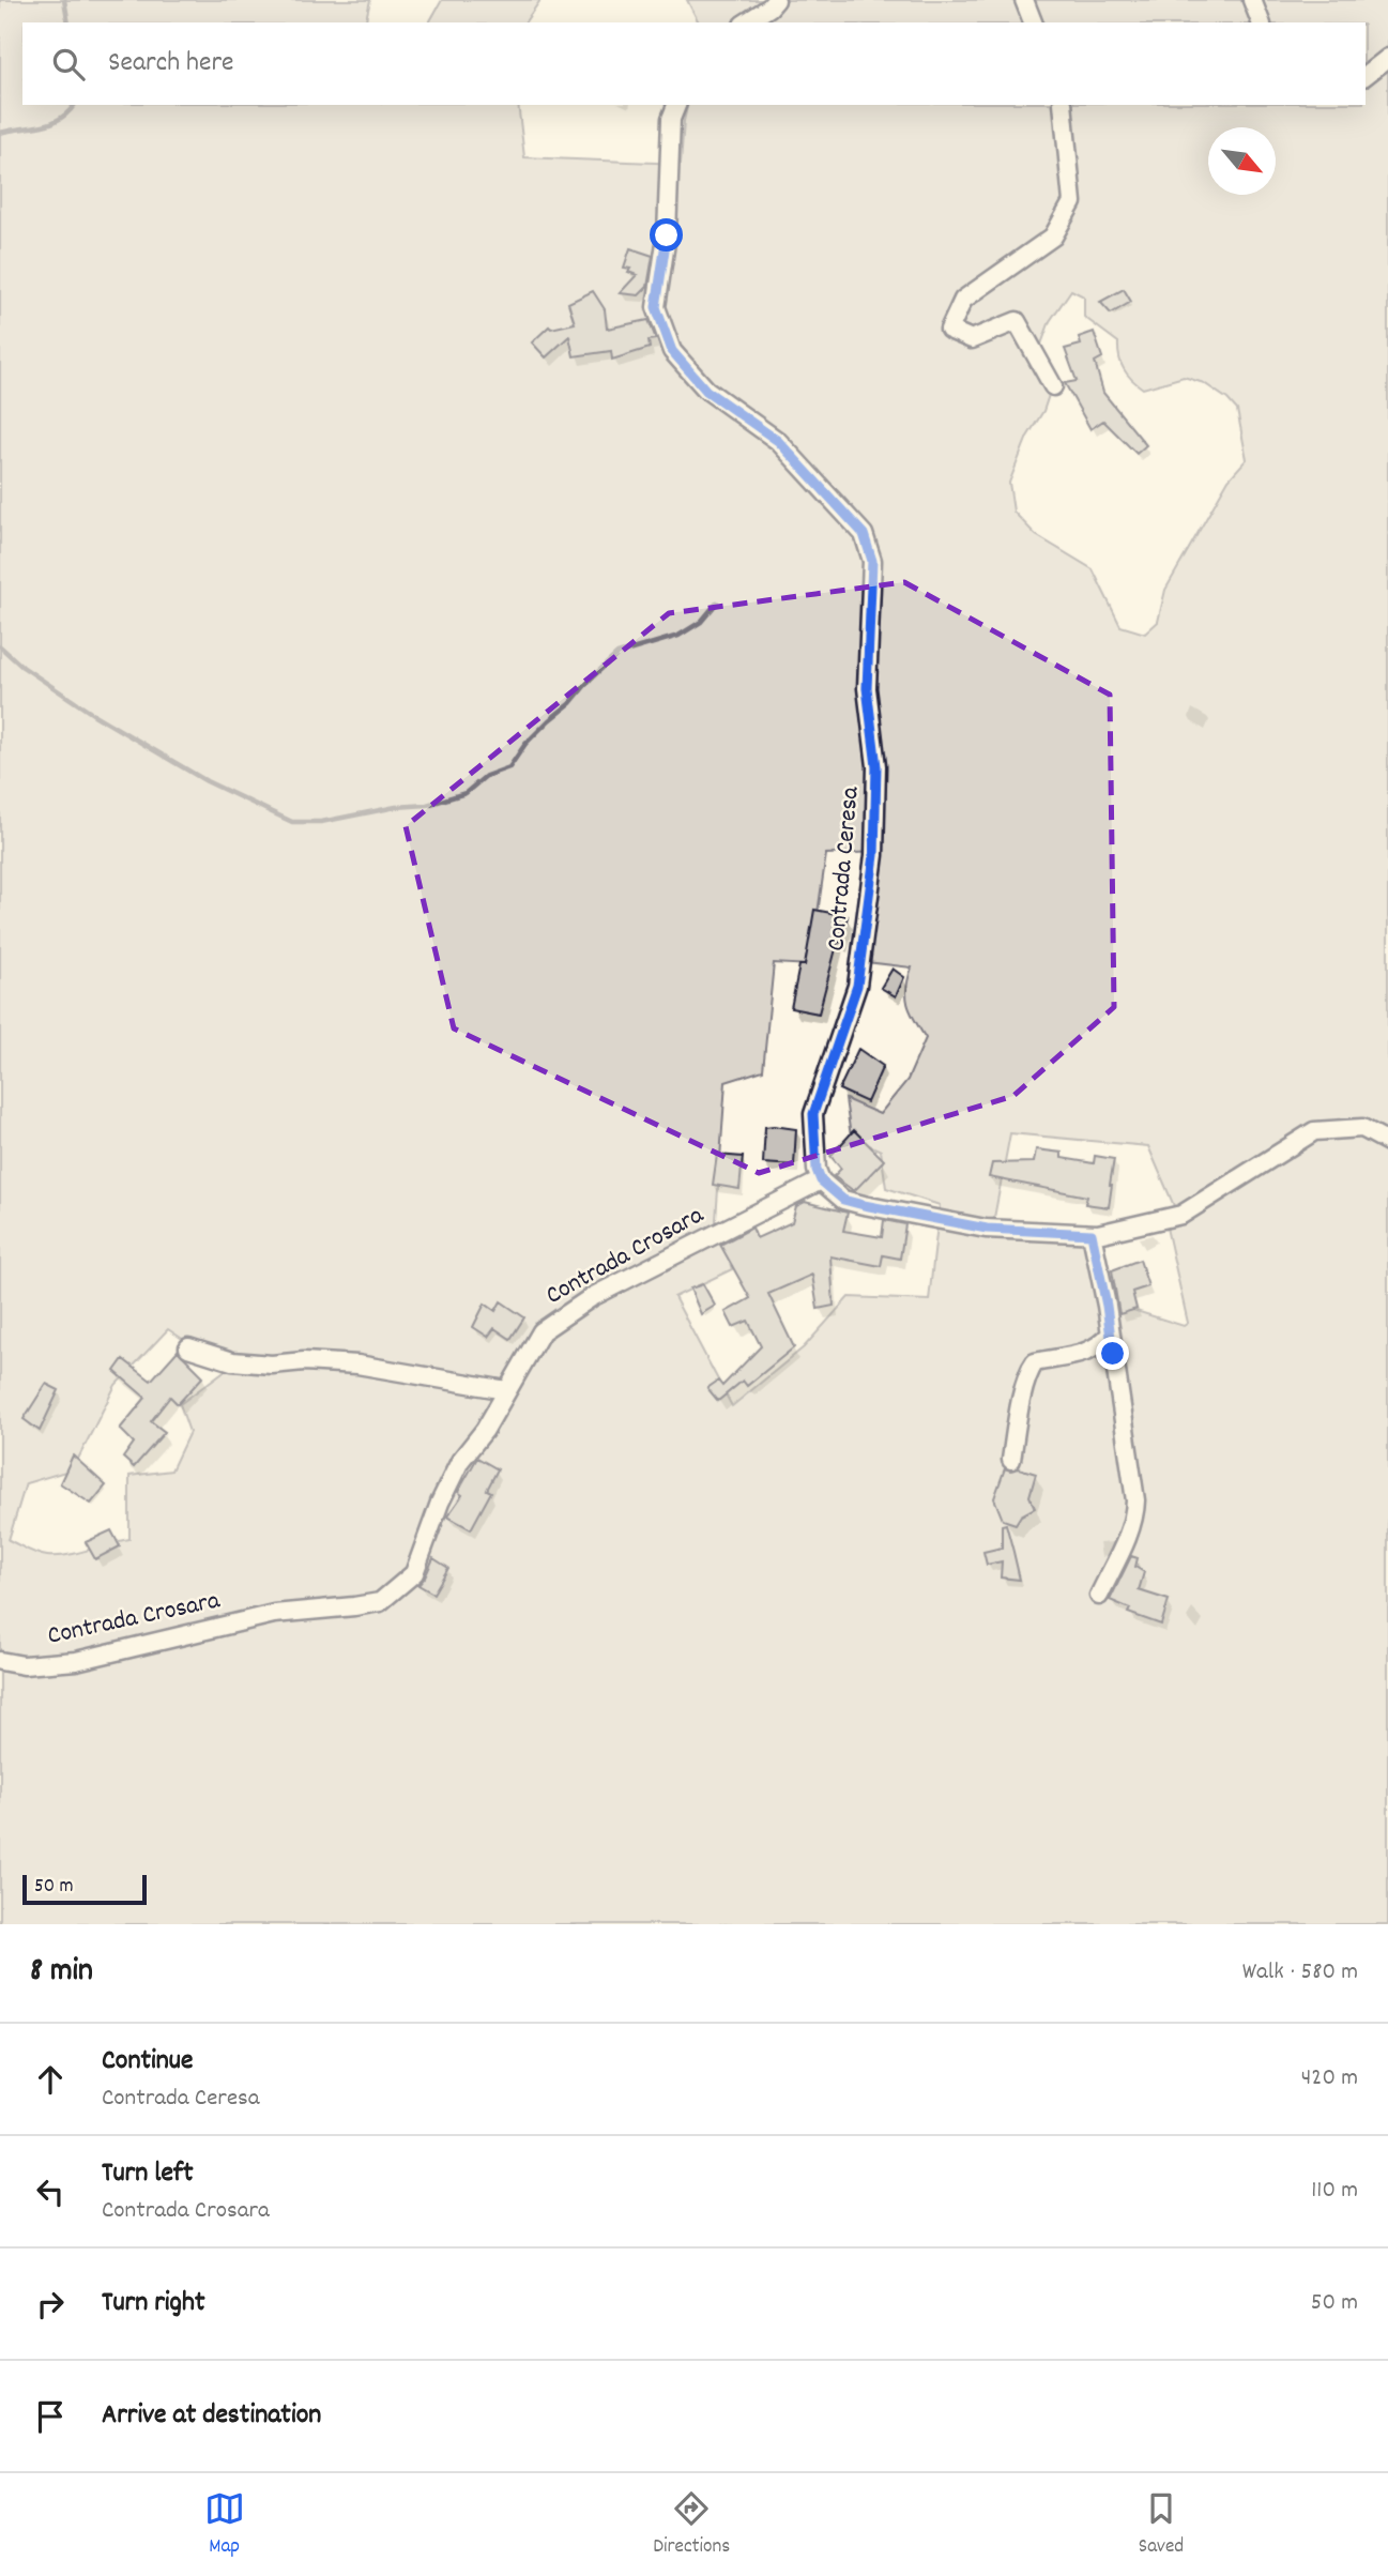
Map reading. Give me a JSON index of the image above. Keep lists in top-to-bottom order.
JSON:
{
  "streets": {
    "street": ["Contrada Ceresa", "Contrada Crosara"]
  },
  "crossings": [
    ["Contrada Ceresa", "Contrada Crosara"]
  ],
  "scale_bar": "50 m",
  "north": "bottom right",
  "page": {
    "search": "Search here",
    "scale": "50 m",
    "heading": ["8 min", "Walk · 580 m"],
    "list": [
      ["Continue", "Contrada Ceresa", "420 m"],
      ["Turn left", "Contrada Crosara", "110 m"],
      ["Turn right", "50 m"],
      "Arrive at destination"
    ],
    "nav": ["Map", "Directions", "Saved"]
  }
}
